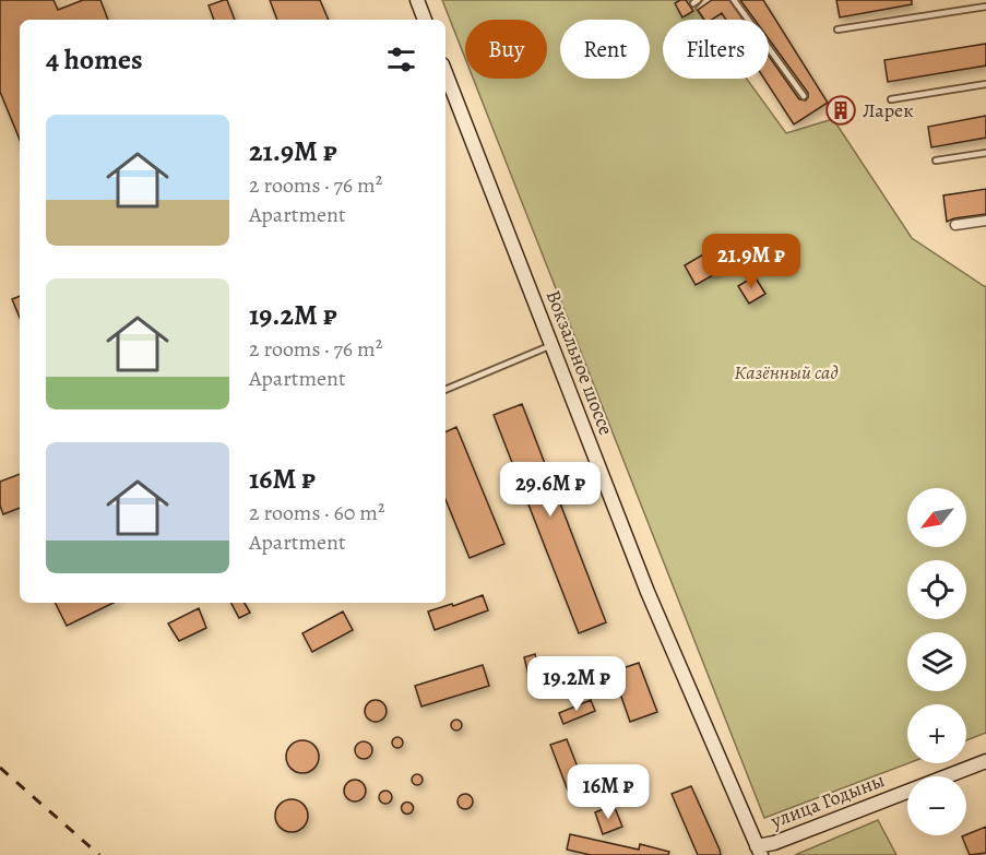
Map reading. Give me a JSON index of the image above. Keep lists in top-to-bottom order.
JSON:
{
  "streets": {
    "main road": ["Вокзальное шоссе", "улица Годыны"]
  },
  "crossings": [
    ["Вокзальное шоссе", "улица Годыны"]
  ],
  "parks": ["Казённый сад"],
  "places": {
    "building": ["Ларек"]
  },
  "north": "bottom left",
  "page": {
    "chip": ["Buy", "Rent", "Filters"],
    "heading": "4 homes",
    "list": [
      {
        "name": "21.9M ₽",
        "note": "2 rooms · 76 m² · Apartment"
      },
      {
        "name": "19.2M ₽",
        "note": "2 rooms · 76 m² · Apartment"
      },
      {
        "name": "16M ₽",
        "note": "2 rooms · 60 m² · Apartment"
      }
    ],
    "price": [
      "21.9M ₽",
      "29.6M ₽",
      "19.2M ₽",
      "16M ₽"
    ],
    "map_buttons": ["+", "−"]
  }
}
